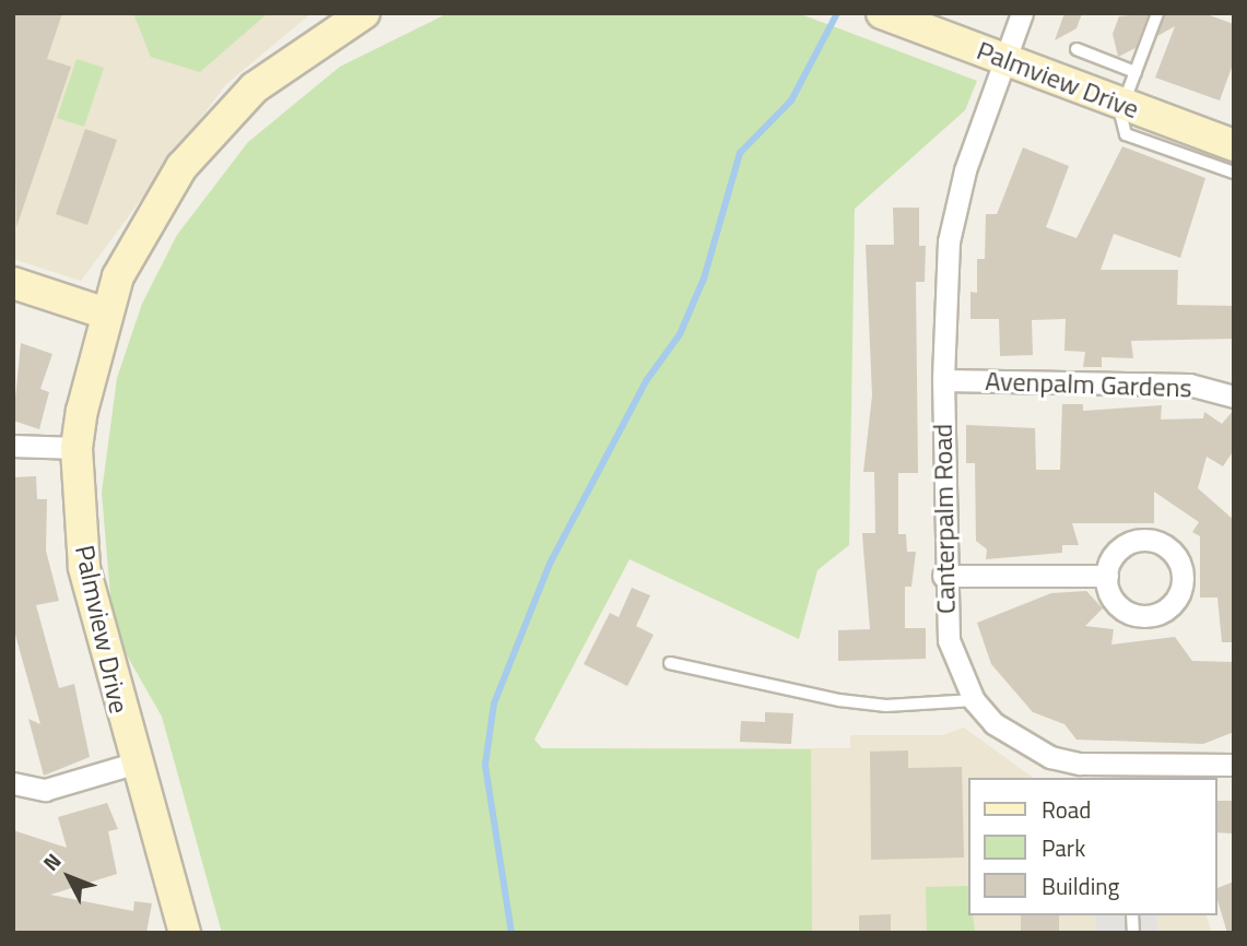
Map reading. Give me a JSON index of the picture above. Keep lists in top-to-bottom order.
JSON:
{
  "streets": {
    "street": ["Palmview Drive", "Avenpalm Gardens", "Canterpalm Road"]
  },
  "crossings": [
    ["Palmview Drive", "Canterpalm Road"],
    ["Avenpalm Gardens", "Canterpalm Road"]
  ],
  "legend": ["Road", "Park", "Building"],
  "north": "top left"
}
